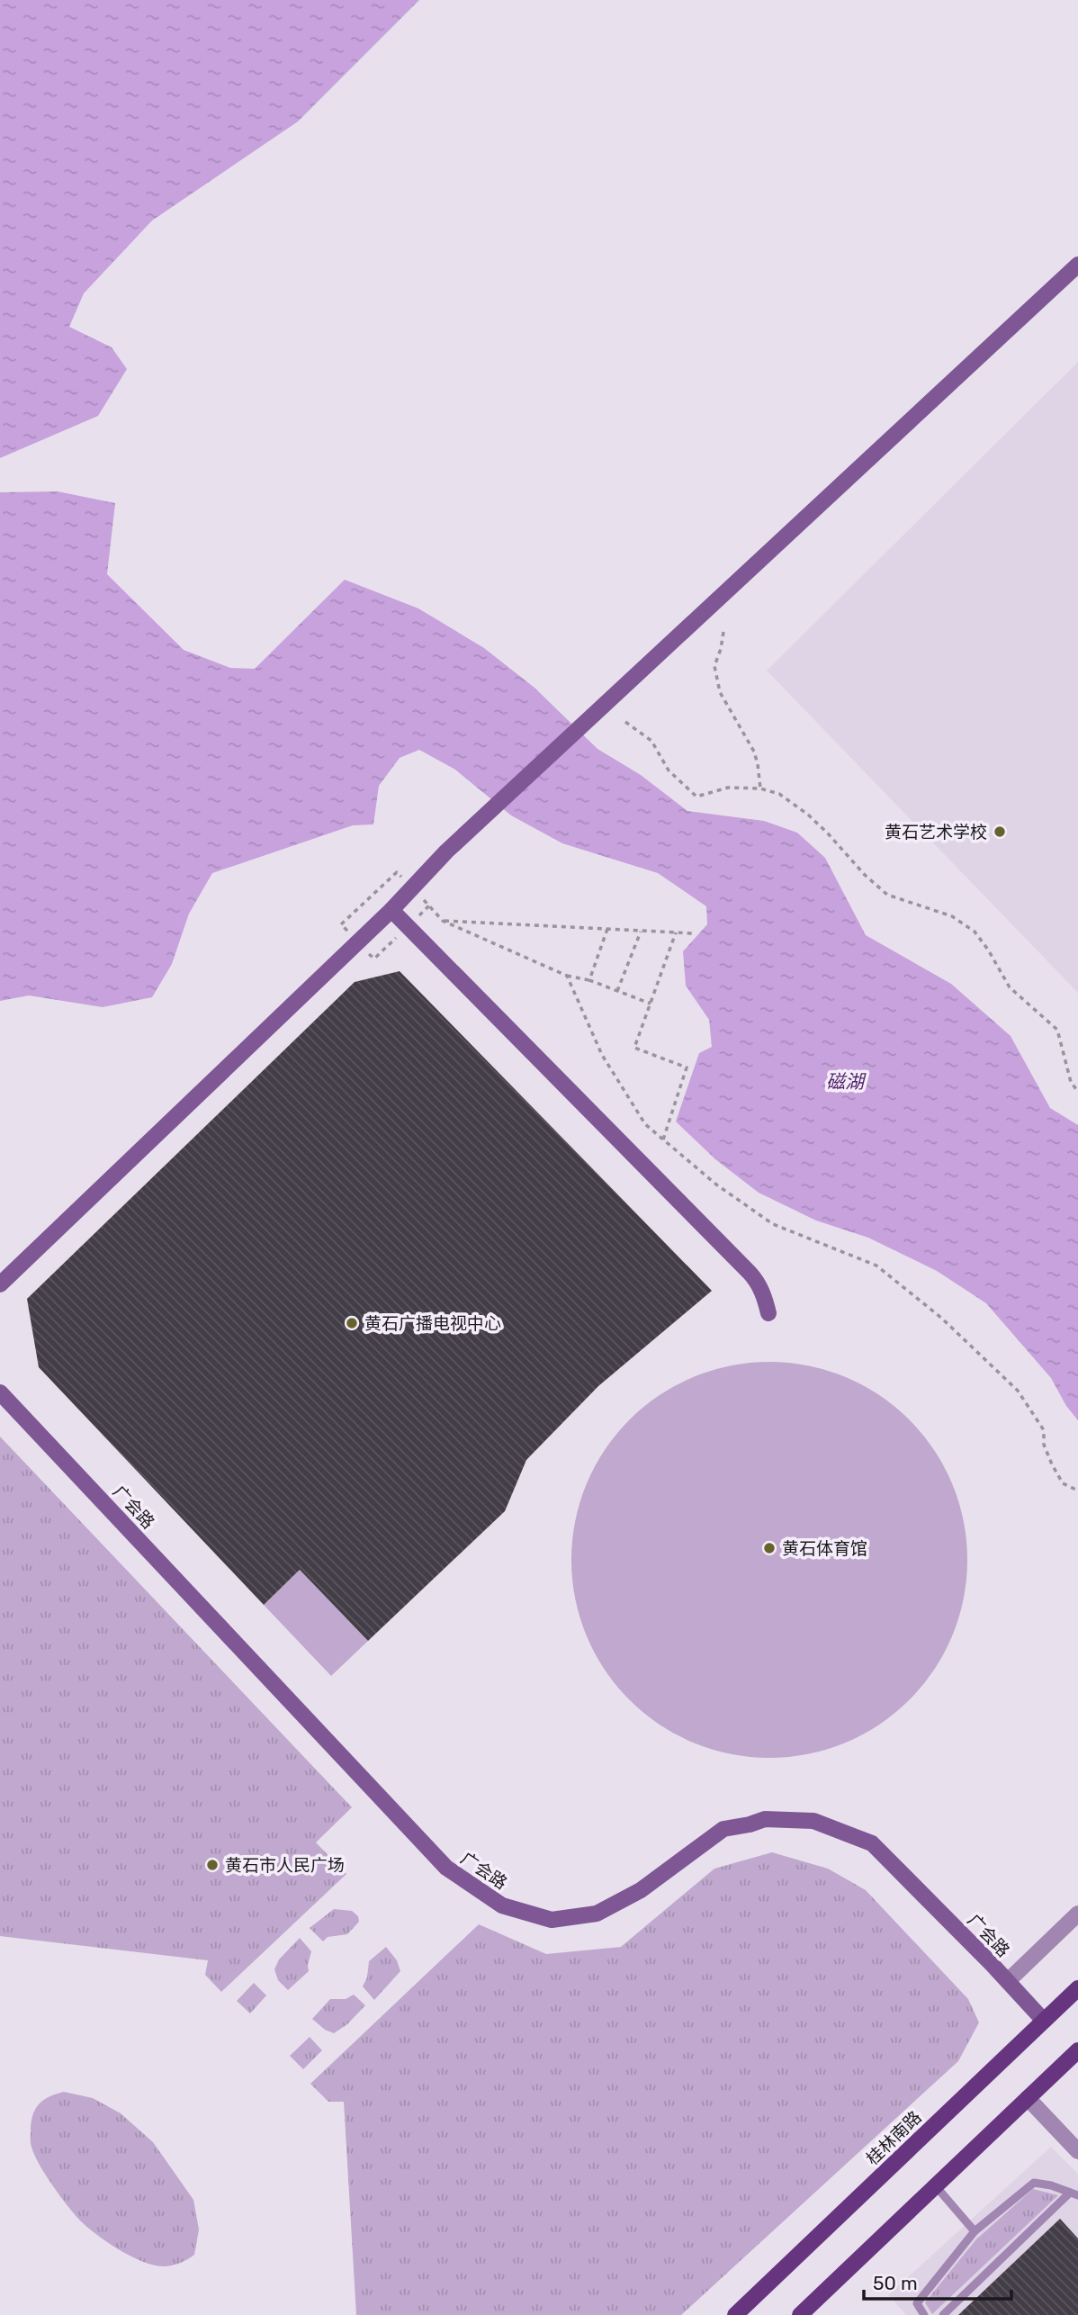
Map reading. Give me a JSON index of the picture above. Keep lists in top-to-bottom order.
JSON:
{
  "streets": {
    "main road": ["桂林南路"],
    "street": ["广会路"]
  },
  "crossings": [
    ["广会路", "桂林南路"]
  ],
  "water": ["磁湖"],
  "places": [
    "黄石艺术学校",
    "黄石广播电视中心",
    "黄石体育馆",
    "黄石市人民广场"
  ],
  "scale_bar": "50 m"
}
